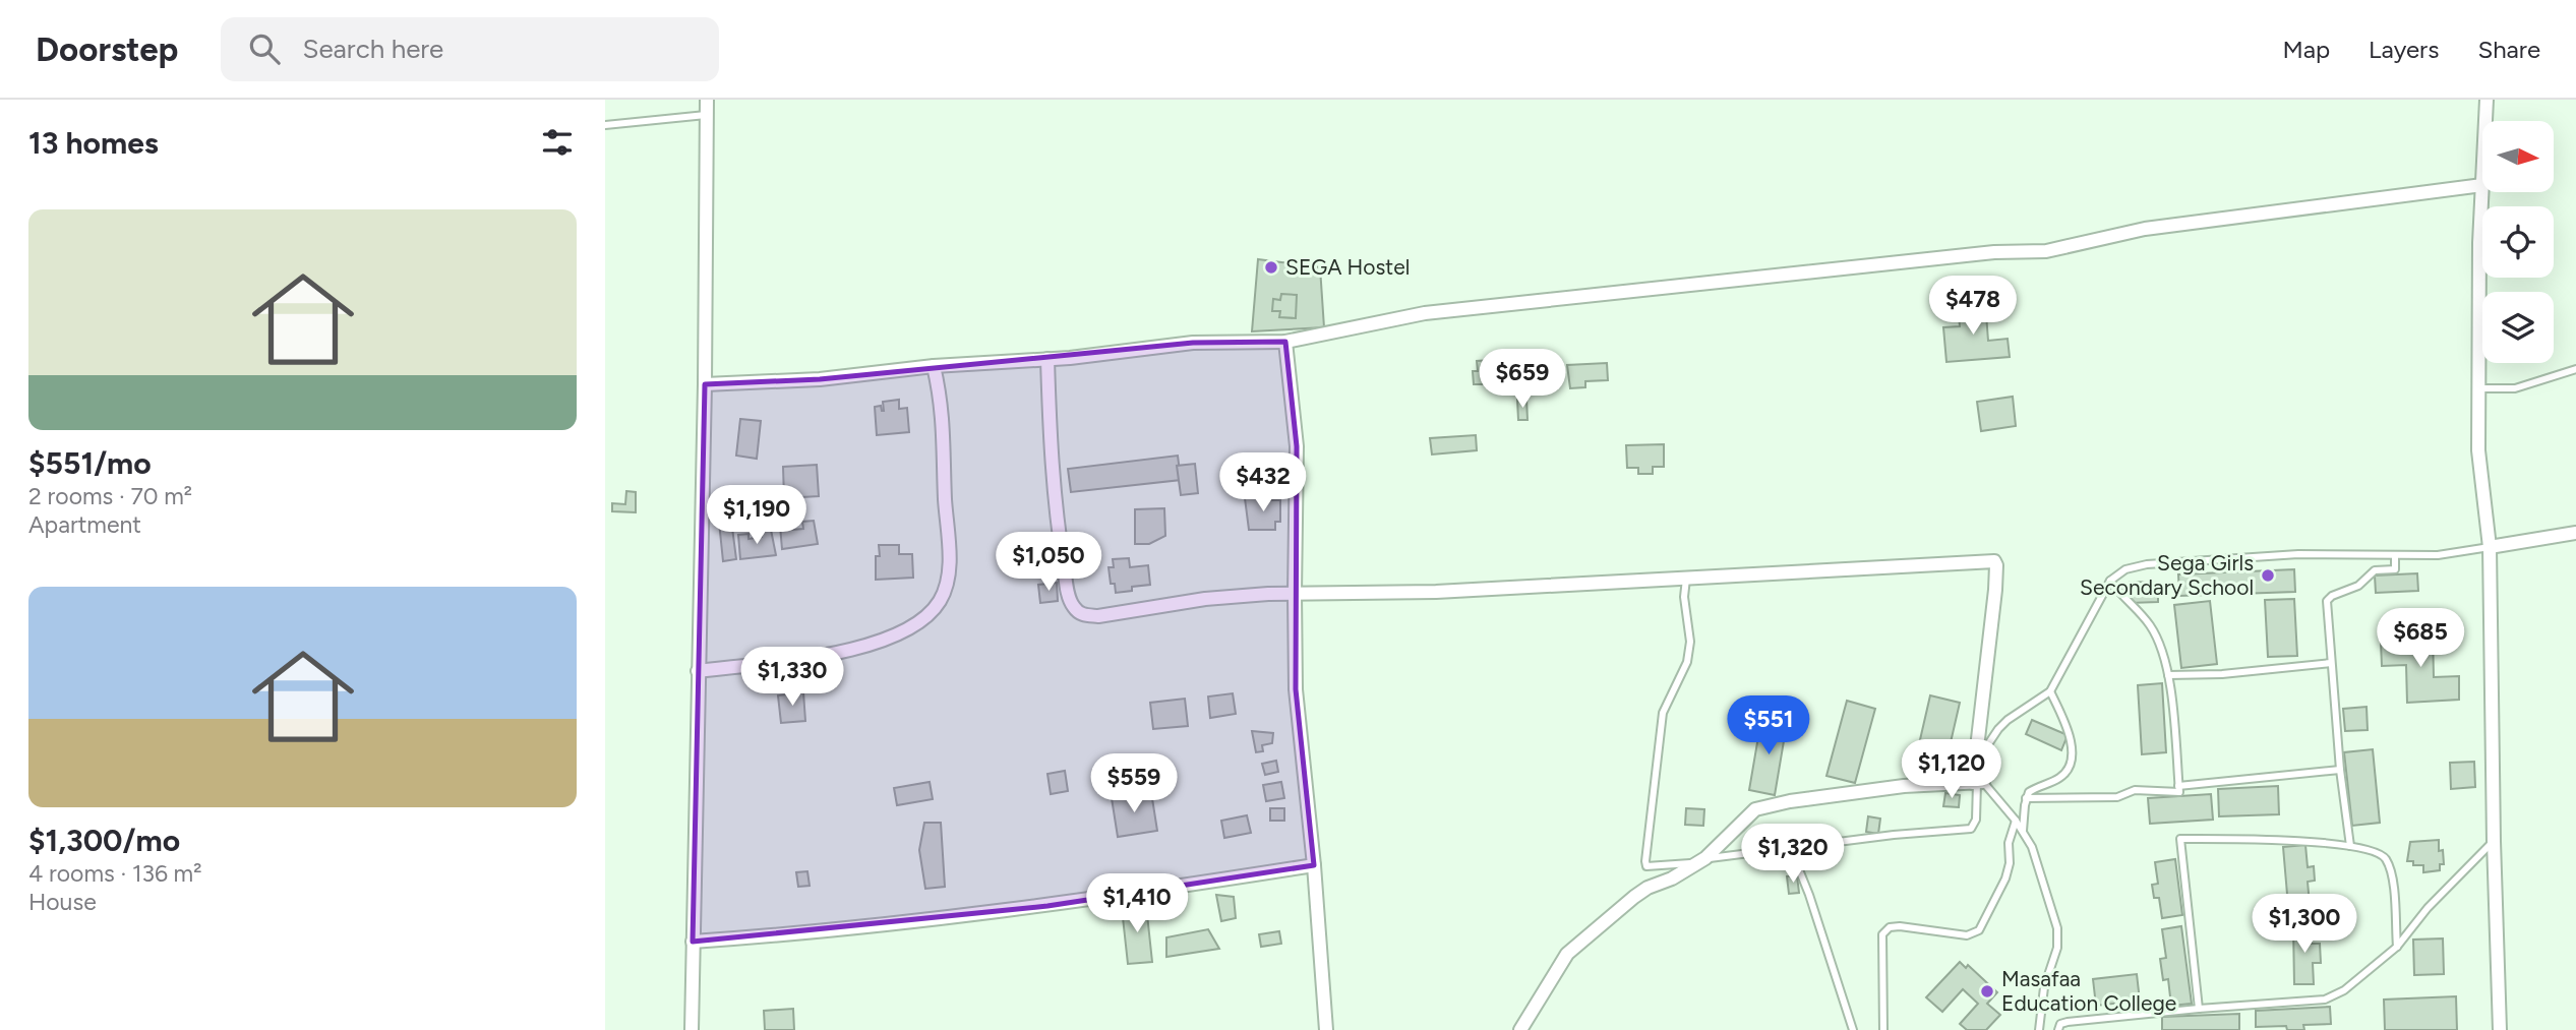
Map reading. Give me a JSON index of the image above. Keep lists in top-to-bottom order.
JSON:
{
  "places": ["SEGA Hostel", "Sega Girls Secondary School", "Masafaa Education College"],
  "north": "right",
  "page": {
    "header": "Doorstep",
    "search": "Search here",
    "nav": ["Map", "Layers", "Share"],
    "heading": "13 homes",
    "list": [
      {
        "name": "$551/mo",
        "note": "2 rooms · 70 m² · Apartment"
      },
      {
        "name": "$1,300/mo",
        "note": "4 rooms · 136 m² · House"
      }
    ],
    "price": [
      "$478",
      "$659",
      "$432",
      "$1,190",
      "$1,050",
      "$685",
      "$1,330",
      "$551",
      "$1,120",
      "$559",
      "$1,320",
      "$1,410",
      "$1,300"
    ]
  }
}
